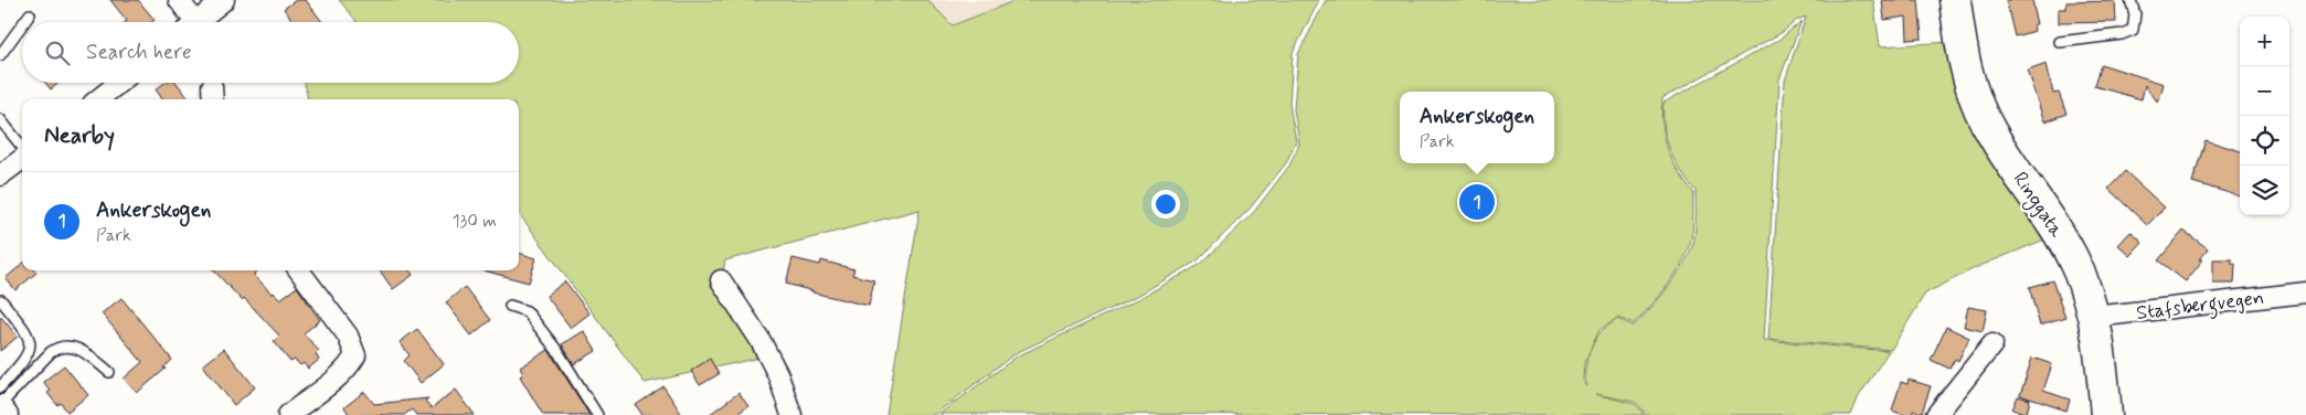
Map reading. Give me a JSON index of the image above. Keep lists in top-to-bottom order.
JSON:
{
  "streets": {
    "main road": ["Ringgata"],
    "street": ["Stafsbergvegen"]
  },
  "crossings": [
    ["Ringgata", "Stafsbergvegen"]
  ],
  "page": {
    "map_buttons": ["+", "−"],
    "search": "Search here",
    "popup": ["Ankerskogen", "Park"],
    "heading": "Nearby",
    "list": [
      {
        "mark": "1",
        "name": "Ankerskogen",
        "note": "Park",
        "value": "130 m"
      }
    ],
    "pins": "1"
  }
}
